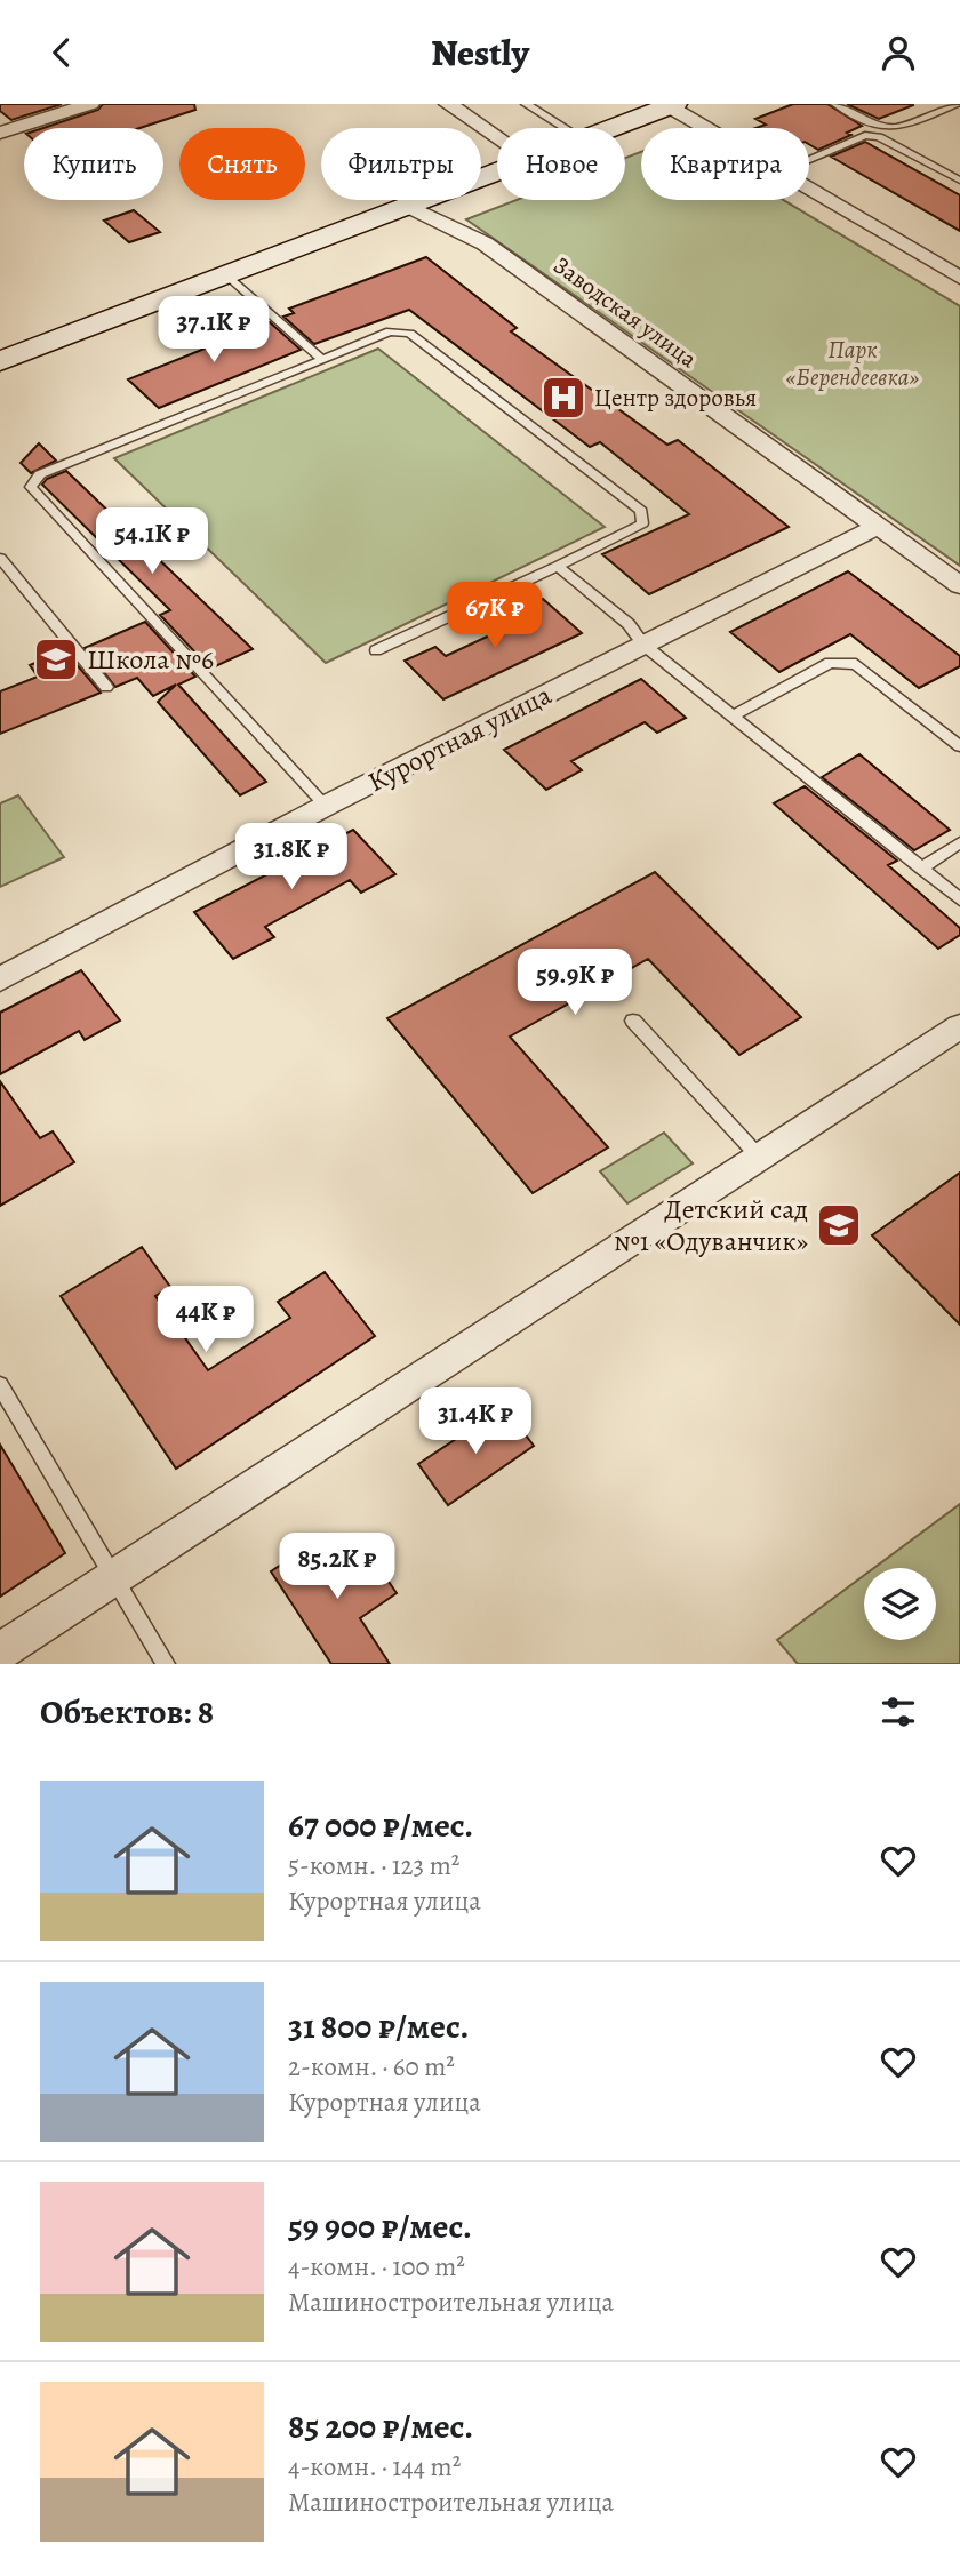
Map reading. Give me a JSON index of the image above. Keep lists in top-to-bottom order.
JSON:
{
  "streets": {
    "street": ["Заводская улица", "Курортная улица"]
  },
  "crossings": [
    ["Заводская улица", "Курортная улица"]
  ],
  "parks": ["Парк «Берендеевка»"],
  "places": {
    "hospital": ["Центр здоровья"],
    "school or university": ["Школа №6", "Детский сад №1 «Одуванчик»"]
  },
  "page": {
    "header": "Nestly",
    "chip": [
      "Купить",
      "Снять",
      "Фильтры",
      "Новое",
      "Квартира"
    ],
    "price": [
      "37.1K ₽",
      "54.1K ₽",
      "67K ₽",
      "31.8K ₽",
      "59.9K ₽",
      "44K ₽",
      "31.4K ₽",
      "85.2K ₽"
    ],
    "heading": "Объектов: 8",
    "list": [
      {
        "name": "67 000 ₽/мес.",
        "note": "5-комн. · 123 m² · Курортная улица"
      },
      {
        "name": "31 800 ₽/мес.",
        "note": "2-комн. · 60 m² · Курортная улица"
      },
      {
        "name": "59 900 ₽/мес.",
        "note": "4-комн. · 100 m² · Машиностроительная улица"
      },
      {
        "name": "85 200 ₽/мес.",
        "note": "4-комн. · 144 m² · Машиностроительная улица"
      }
    ]
  }
}
